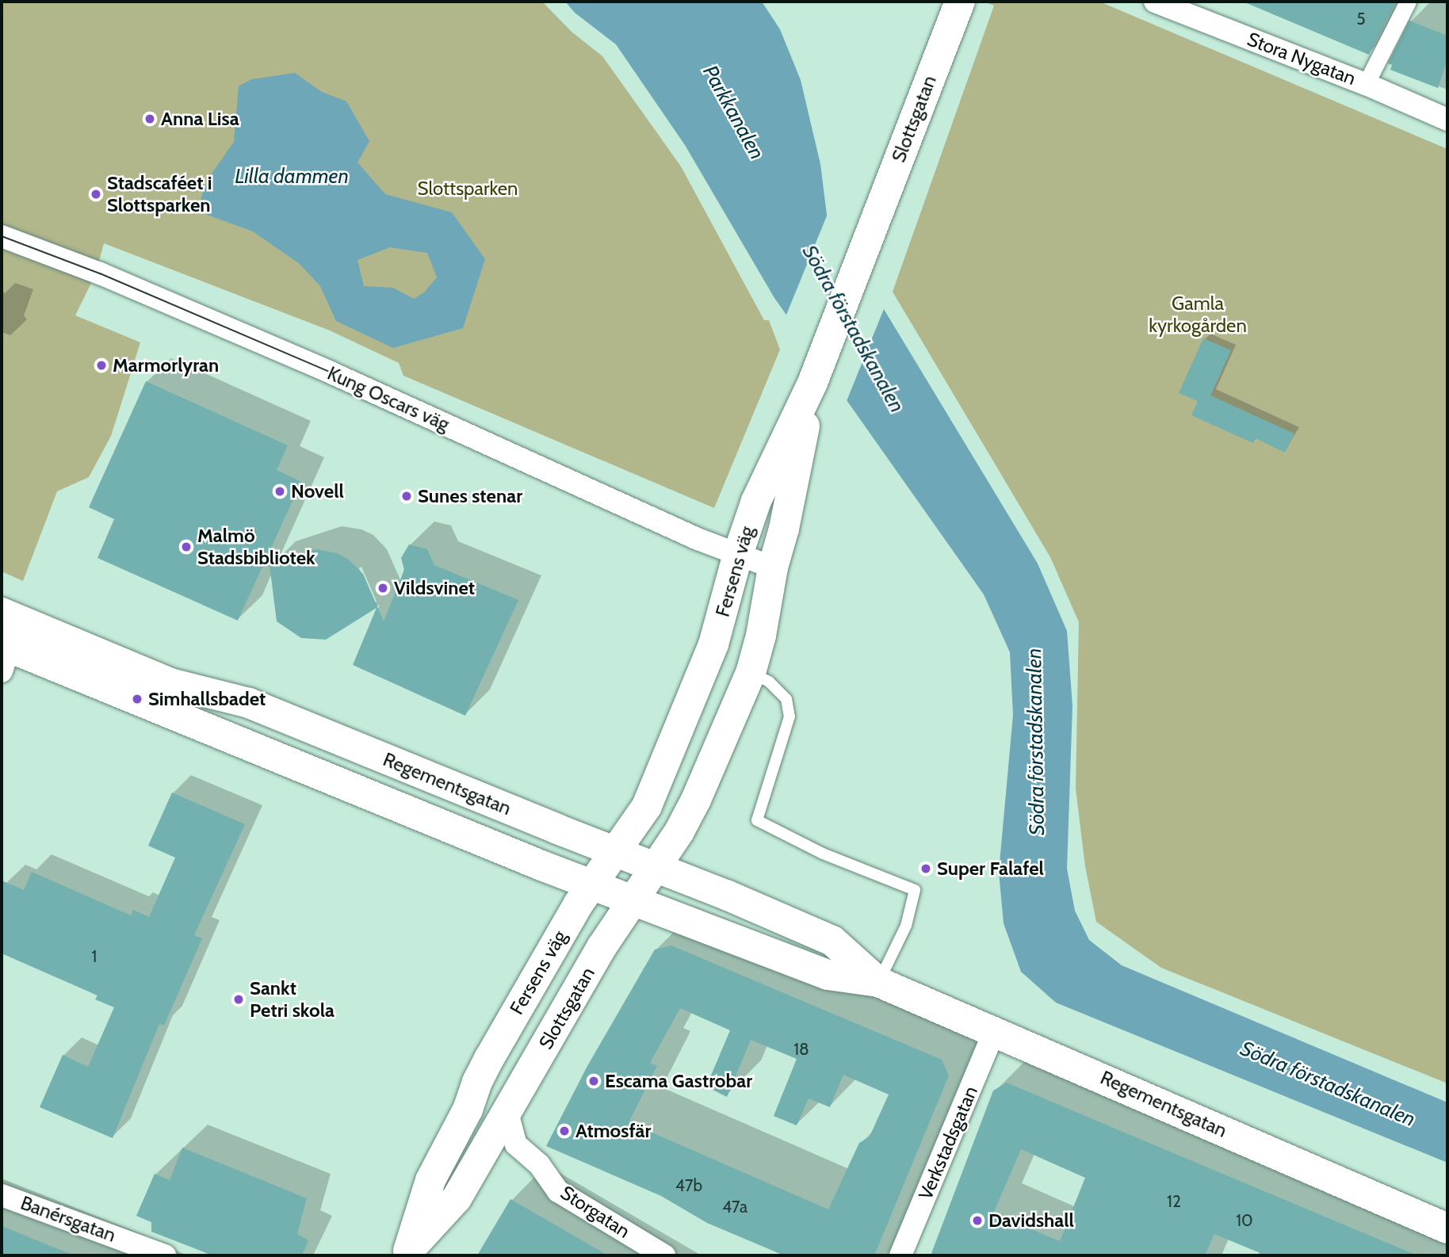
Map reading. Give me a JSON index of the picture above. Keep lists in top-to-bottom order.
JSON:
{
  "streets": {
    "main road": ["Slottsgatan", "Fersens väg", "Regementsgatan"],
    "street": [
      "Stora Nygatan",
      "Kung Oscars väg",
      "Verkstadsgatan",
      "Storgatan",
      "Banérsgatan"
    ]
  },
  "crossings": [
    ["Slottsgatan", "Fersens väg"],
    ["Slottsgatan", "Regementsgatan"],
    ["Slottsgatan", "Storgatan"],
    ["Kung Oscars väg", "Fersens väg"],
    ["Fersens väg", "Regementsgatan"],
    ["Fersens väg", "Storgatan"],
    ["Regementsgatan", "Verkstadsgatan"]
  ],
  "water": ["Parkkanalen", "Lilla dammen", "Södra förstadskanalen"],
  "parks": ["Slottsparken", "Gamla kyrkogården"],
  "places": [
    "Anna Lisa",
    "Stadscaféet i Slottsparken",
    "Marmorlyran",
    "Novell",
    "Sunes stenar",
    "Malmö Stadsbibliotek",
    "Vildsvinet",
    "Simhallsbadet",
    "Super Falafel",
    "Sankt Petri skola",
    "Escama Gastrobar",
    "Atmosfär",
    "Davidshall"
  ],
  "house_numbers": [
    "5",
    "1",
    "18",
    "47b",
    "12",
    "47a",
    "10"
  ]
}
